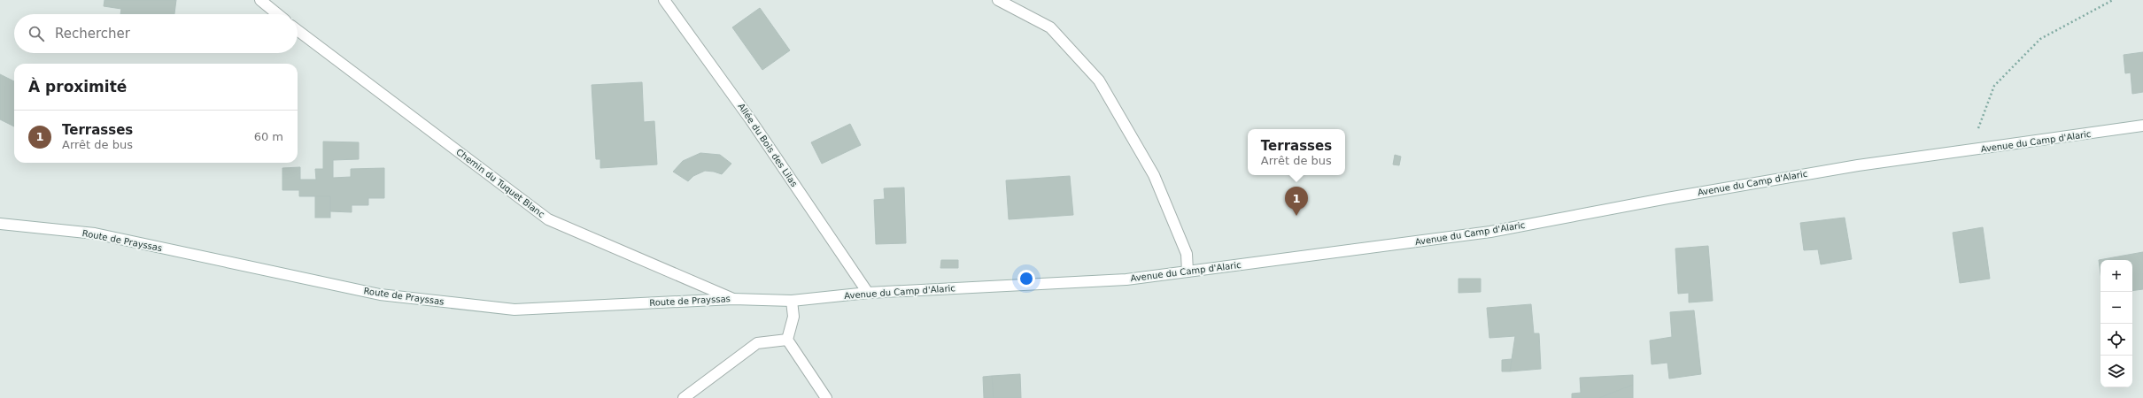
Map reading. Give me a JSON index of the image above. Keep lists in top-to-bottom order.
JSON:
{
  "streets": {
    "main road": [
      "Avenue du Camp d'Alaric",
      "Allée du Bois des Lilas",
      "Chemin du Tuquet Blanc",
      "Route de Prayssas"
    ]
  },
  "crossings": [
    ["Avenue du Camp d'Alaric", "Allée du Bois des Lilas"],
    ["Avenue du Camp d'Alaric", "Route de Prayssas"],
    ["Chemin du Tuquet Blanc", "Route de Prayssas"]
  ],
  "page": {
    "search": "Rechercher",
    "heading": "À proximité",
    "list": [
      {
        "mark": "1",
        "name": "Terrasses",
        "note": "Arrêt de bus",
        "value": "60 m"
      }
    ],
    "popup": ["Terrasses", "Arrêt de bus"],
    "pins": "1",
    "map_buttons": ["+", "−"]
  }
}
